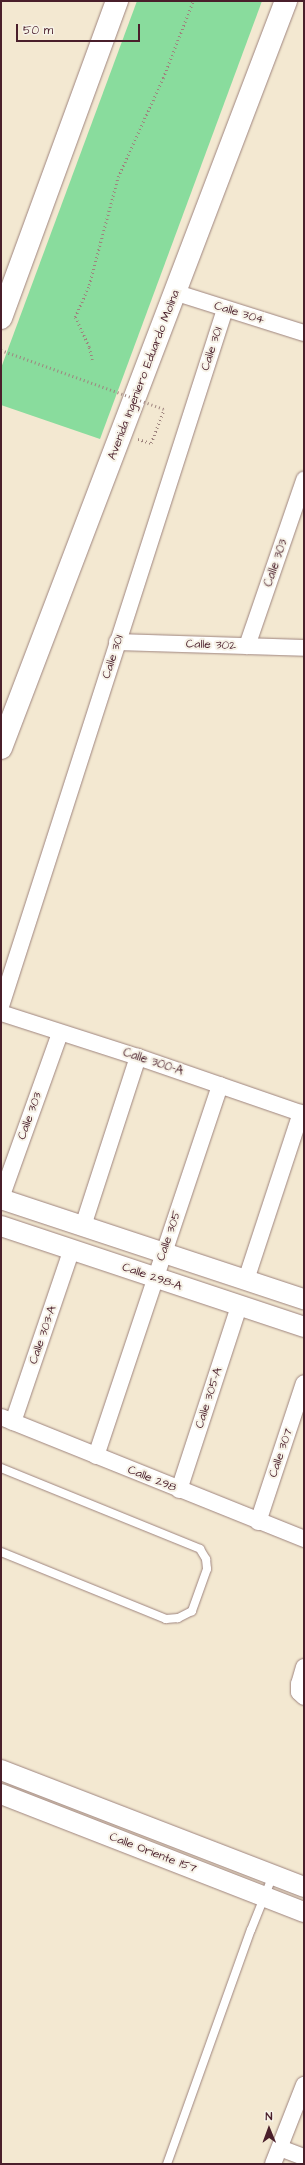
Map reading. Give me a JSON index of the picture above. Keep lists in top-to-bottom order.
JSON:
{
  "streets": {
    "main road": ["Avenida Ingeniero Eduardo Molina"],
    "street": [
      "Calle 304",
      "Calle 301",
      "Calle 303",
      "Calle 302",
      "Calle 300-A",
      "Calle 305",
      "Calle 298-A",
      "Calle 303-A",
      "Calle 305-A",
      "Calle 307",
      "Calle 298",
      "Calle Oriente 157"
    ]
  },
  "crossings": [
    ["Calle 304", "Calle 301"],
    ["Calle 304", "Avenida Ingeniero Eduardo Molina"],
    ["Calle 301", "Calle 302"],
    ["Calle 303", "Calle 302"],
    ["Calle 303", "Calle 300-A"],
    ["Calle 300-A", "Calle 305"],
    ["Calle 305", "Calle 298-A"],
    ["Calle 305", "Calle 298"],
    ["Calle 298-A", "Calle 303-A"],
    ["Calle 298-A", "Calle 305-A"],
    ["Calle 303-A", "Calle 298"],
    ["Calle 305-A", "Calle 298"],
    ["Calle 307", "Calle 298"]
  ],
  "scale_bar": "50 m",
  "north": "top"
}
